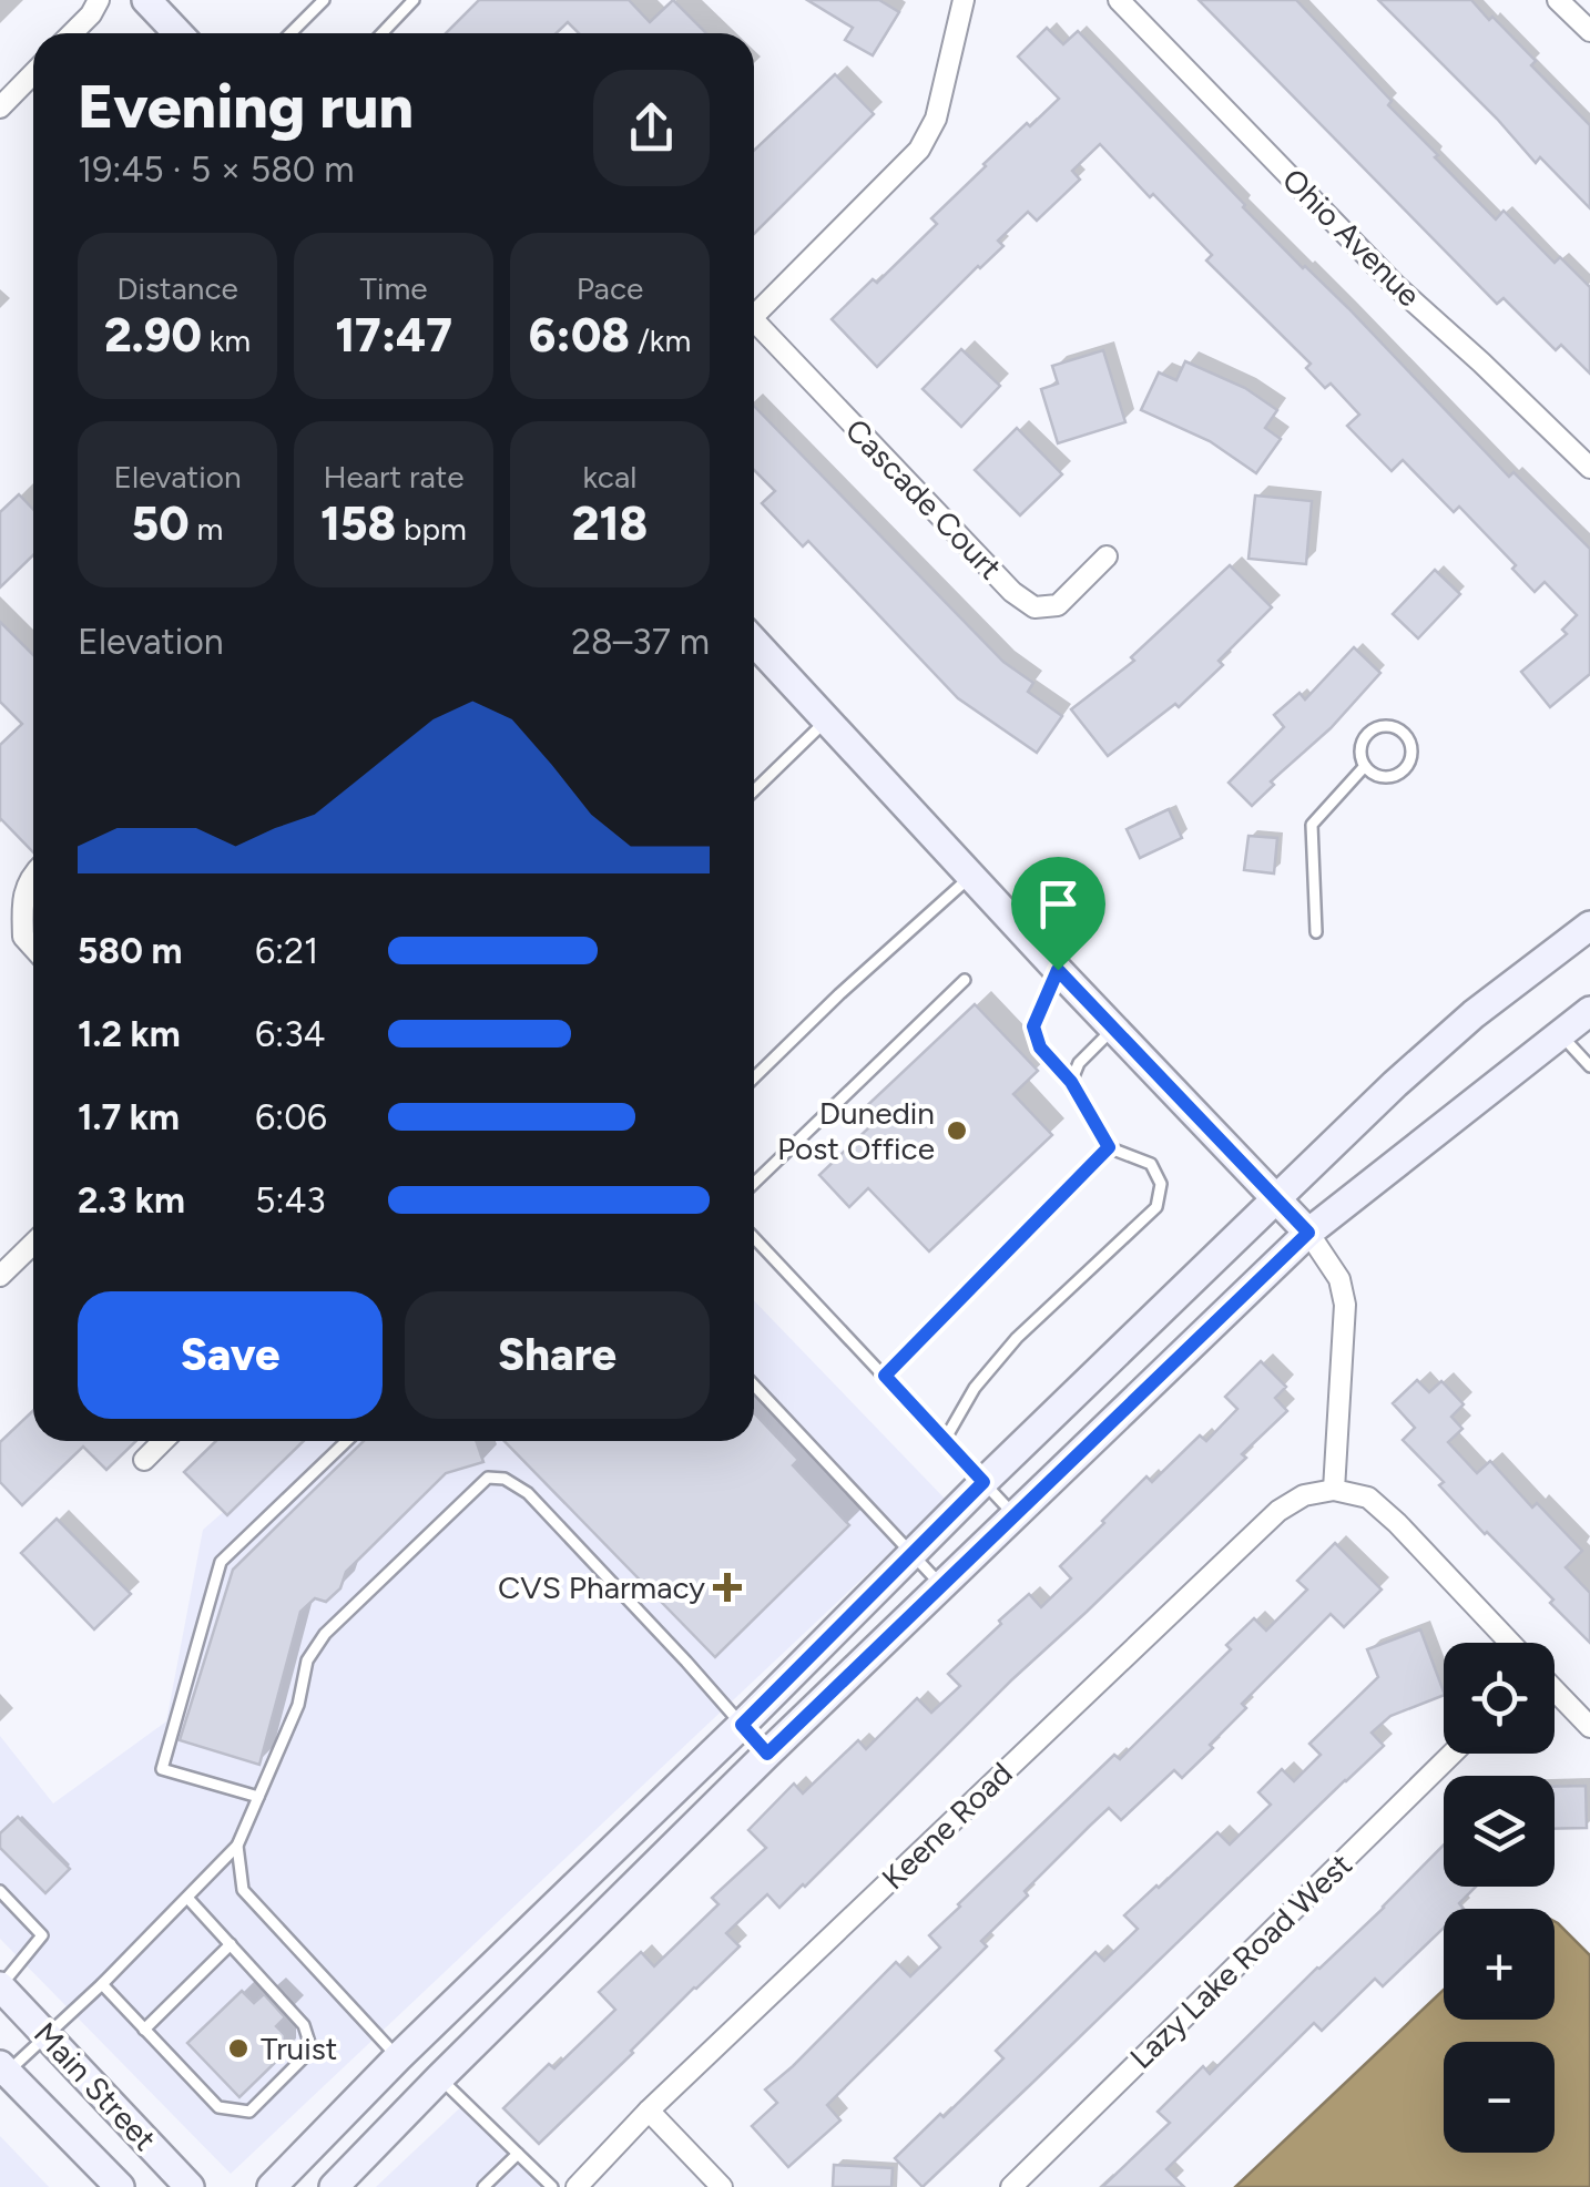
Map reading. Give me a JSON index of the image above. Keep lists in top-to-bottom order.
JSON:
{
  "streets": {
    "main road": ["Main Street"],
    "street": [
      "Ohio Avenue",
      "Cascade Court",
      "Keene Road",
      "Lazy Lake Road West"
    ]
  },
  "places": {
    "other": ["Dunedin Post Office", "Truist"],
    "health": ["CVS Pharmacy"]
  },
  "page": {
    "heading": ["Evening run", "19:45 · 5 × 580 m"],
    "stats": [
      ["Distance", "2.90 km"],
      ["Time", "17:47"],
      ["Pace", "6:08 /km"],
      ["Elevation", "50 m"],
      ["Heart rate", "158 bpm"],
      ["kcal", "218"]
    ],
    "chart": ["Elevation", "28–37 m"],
    "list": [
      {
        "name": "580 m",
        "note": "6:21"
      },
      {
        "name": "1.2 km",
        "note": "6:34"
      },
      {
        "name": "1.7 km",
        "note": "6:06"
      },
      {
        "name": "2.3 km",
        "note": "5:43"
      }
    ],
    "buttons": ["Save", "Share"],
    "map_buttons": ["+", "−"]
  }
}
